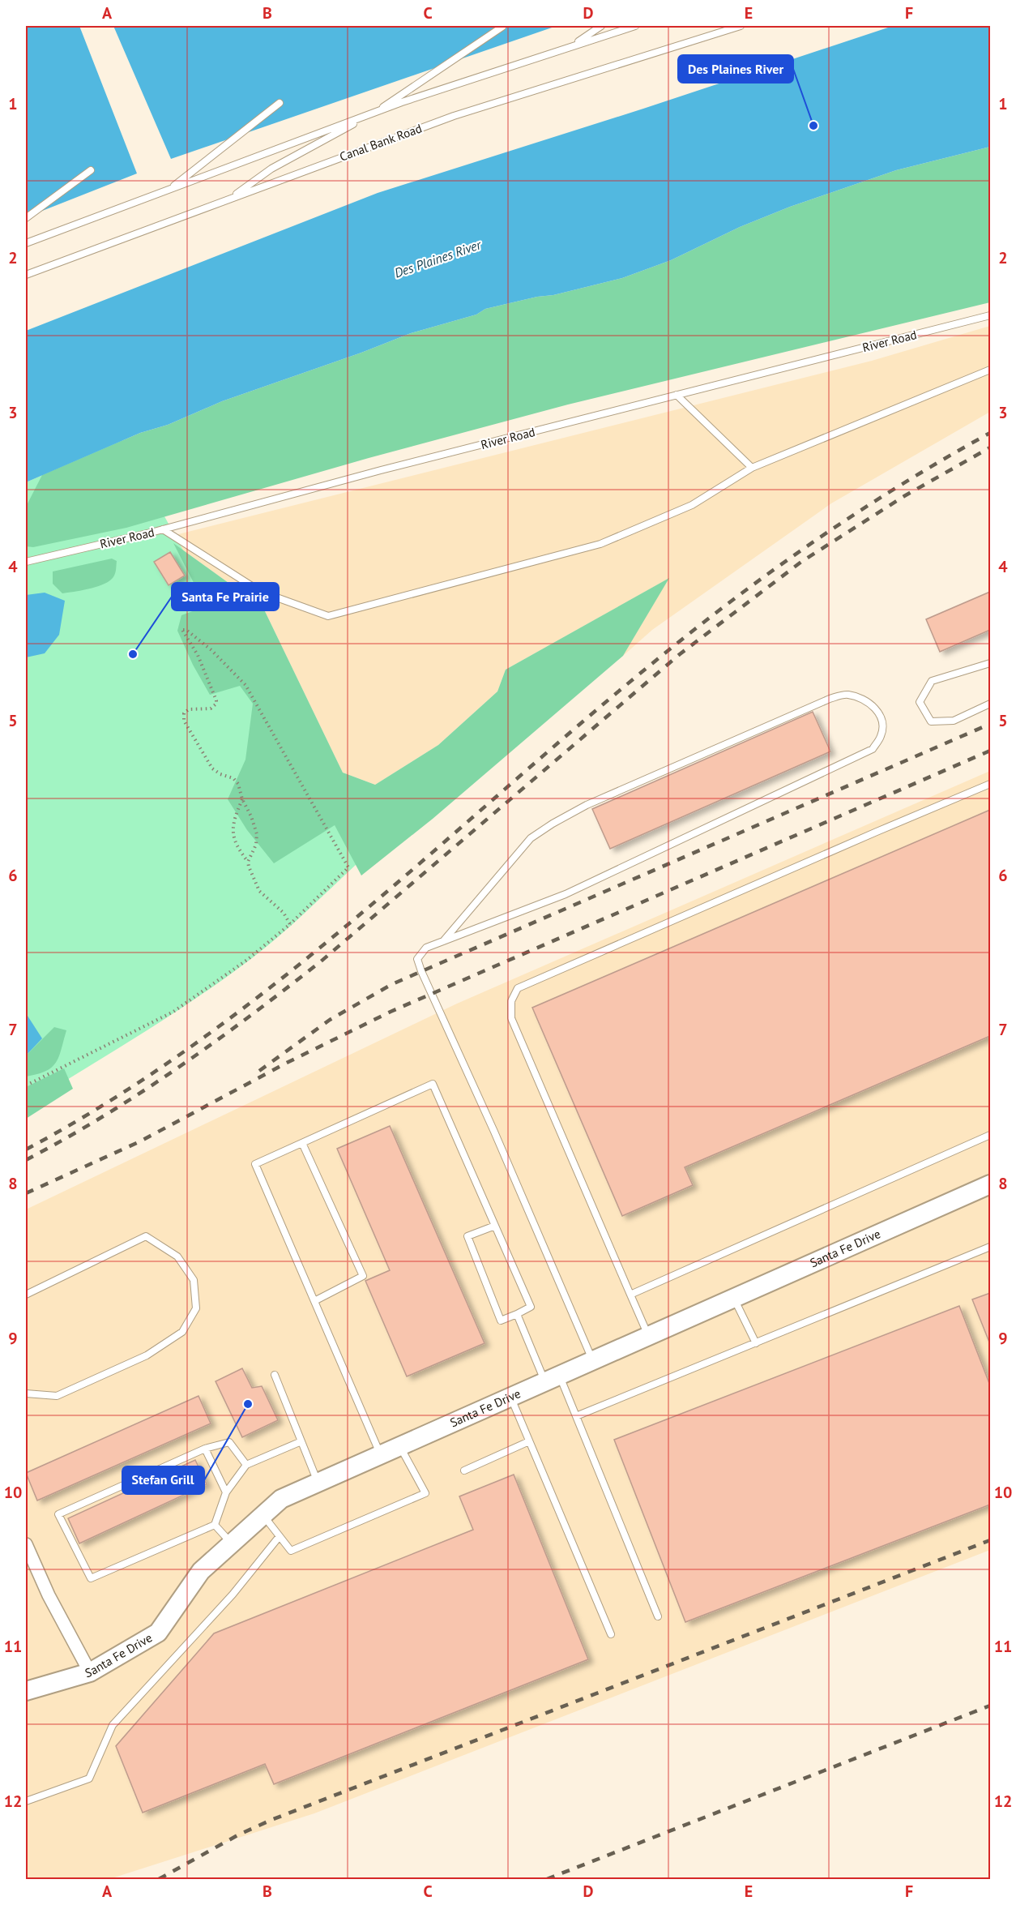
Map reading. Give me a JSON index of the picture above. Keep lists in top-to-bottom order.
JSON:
{
  "streets": {
    "street": ["Santa Fe Drive"],
    "lane": ["Canal Bank Road", "River Road"]
  },
  "water": ["Des Plaines River"],
  "places": ["Des Plaines River", "Santa Fe Prairie", "Stefan Grill"],
  "grid": {
    "columns": [
      "A",
      "B",
      "C",
      "D",
      "E",
      "F"
    ],
    "rows": [
      "1",
      "2",
      "3",
      "4",
      "5",
      "6",
      "7",
      "8",
      "9",
      "10",
      "11",
      "12"
    ]
  }
}
